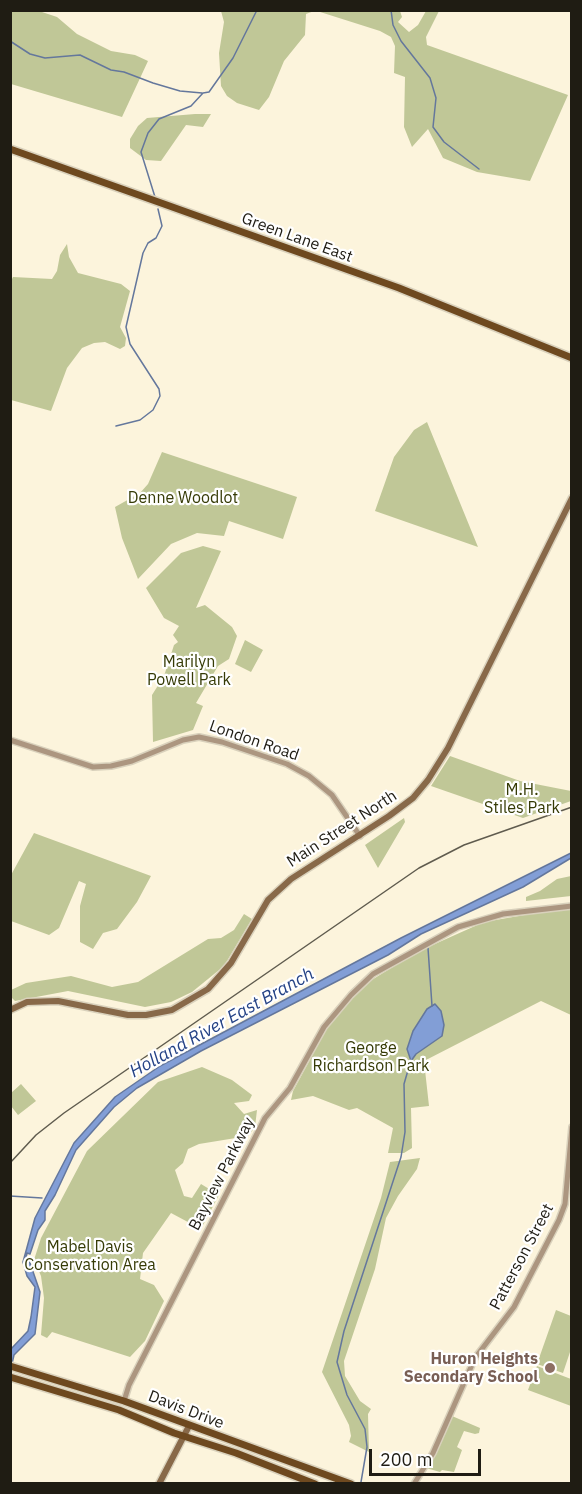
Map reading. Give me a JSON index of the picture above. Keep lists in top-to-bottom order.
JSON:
{
  "streets": {
    "main road": ["Green Lane East", "Main Street North", "Davis Drive"],
    "street": ["London Road", "Bayview Parkway", "Patterson Street"]
  },
  "crossings": [
    ["London Road", "Main Street North"],
    ["Bayview Parkway", "Davis Drive"]
  ],
  "water": ["Holland River East Branch"],
  "parks": [
    "Denne Woodlot",
    "Marilyn Powell Park",
    "M.H. Stiles Park",
    "George Richardson Park",
    "Mabel Davis Conservation Area"
  ],
  "places": ["Huron Heights Secondary School"],
  "scale_bar": "200 m"
}
